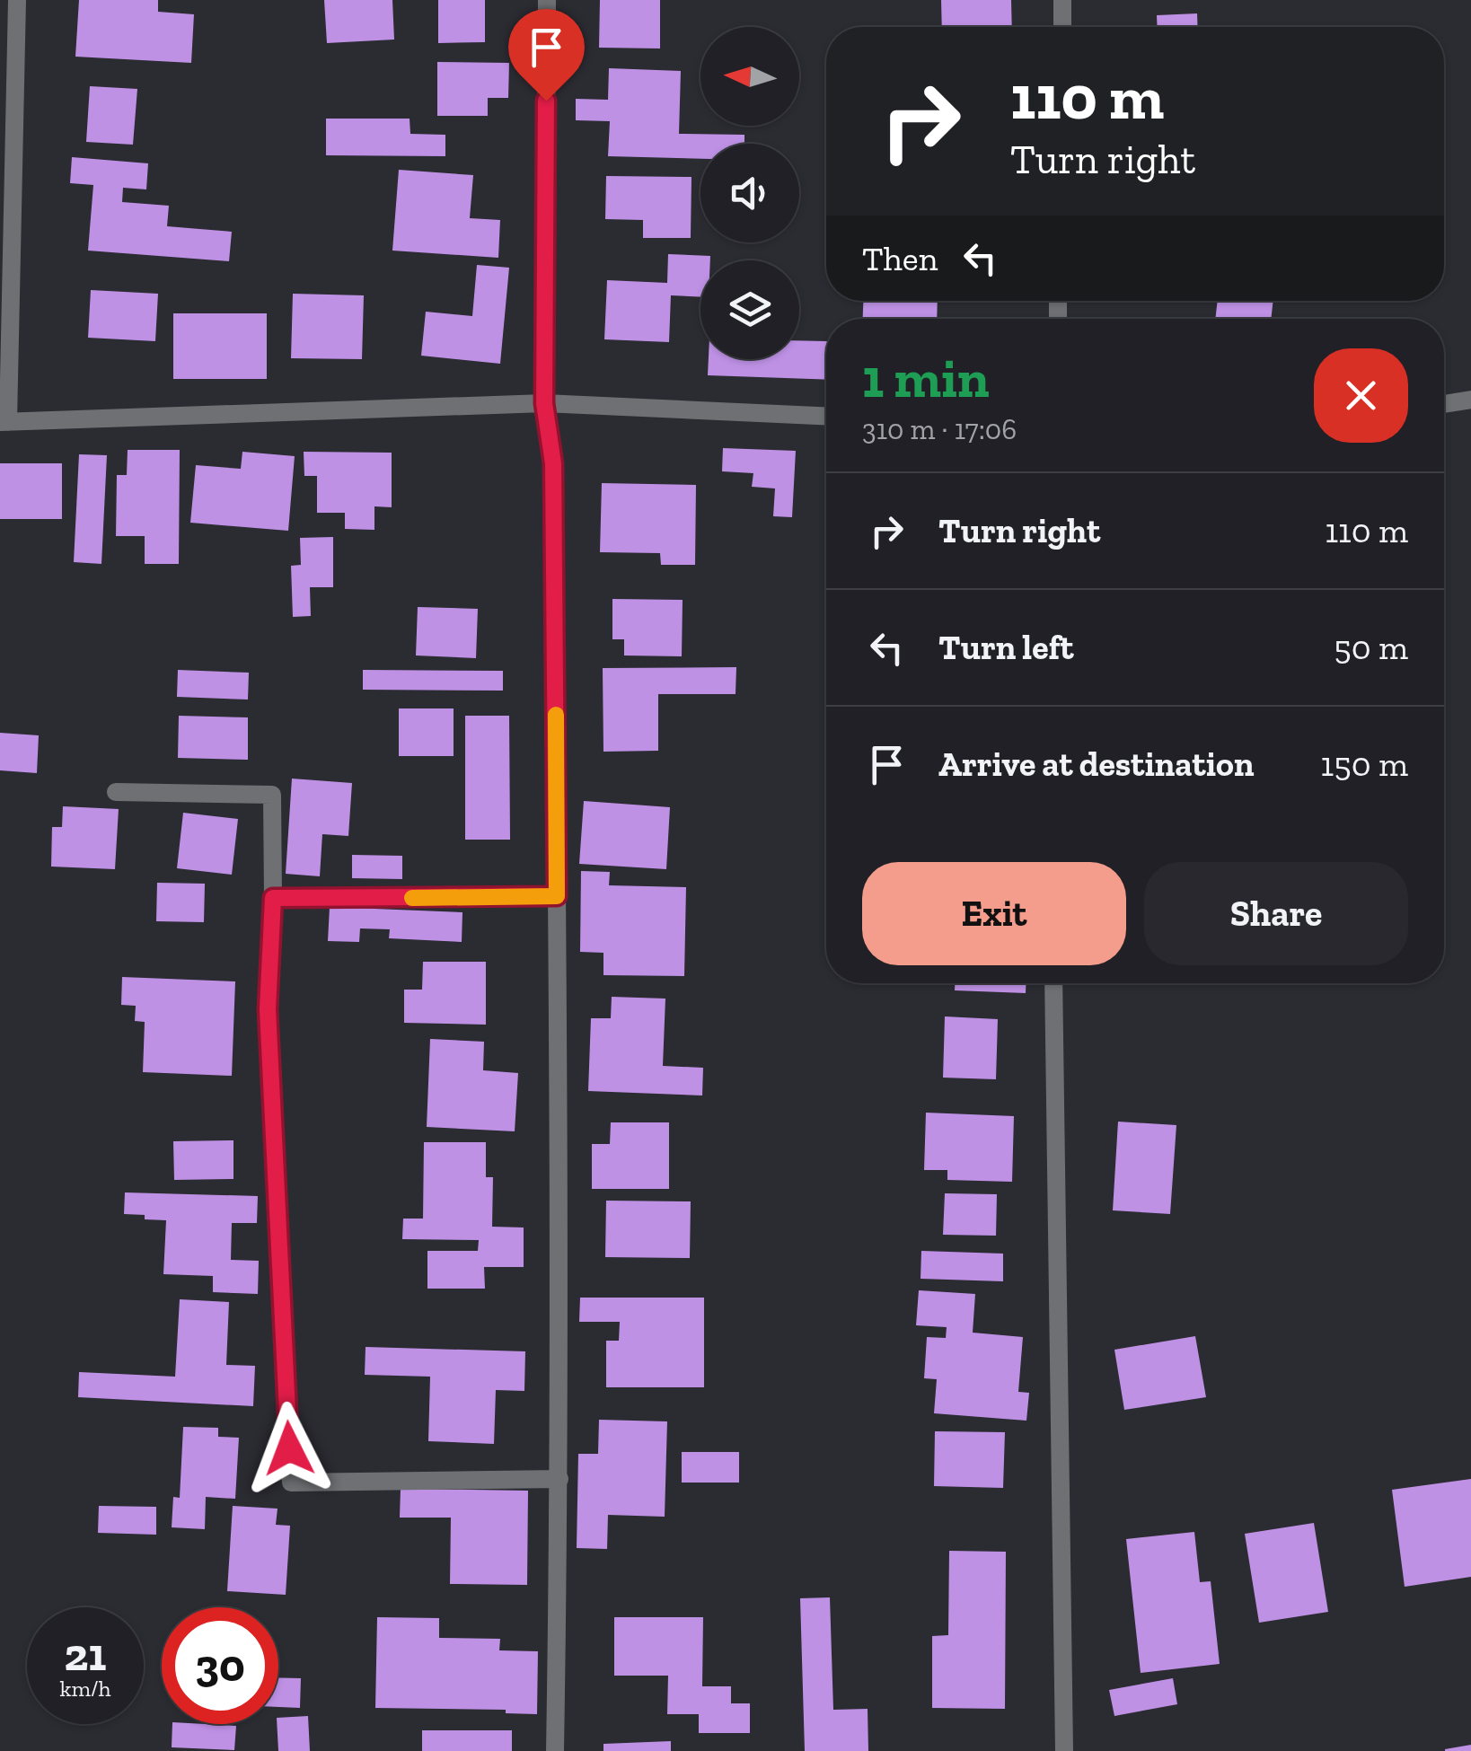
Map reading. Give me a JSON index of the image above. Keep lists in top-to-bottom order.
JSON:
{
  "north": "left",
  "page": {
    "turn": ["110 m", "Turn right"],
    "then": "Then",
    "heading": ["1 min", "310 m · 17:06"],
    "list": [
      {
        "name": "Turn right",
        "value": "110 m"
      },
      {
        "name": "Turn left",
        "value": "50 m"
      },
      {
        "name": "Arrive at destination",
        "value": "150 m"
      }
    ],
    "buttons": ["Exit", "Share"],
    "speed": "21 km/h",
    "limit": "30"
  }
}
